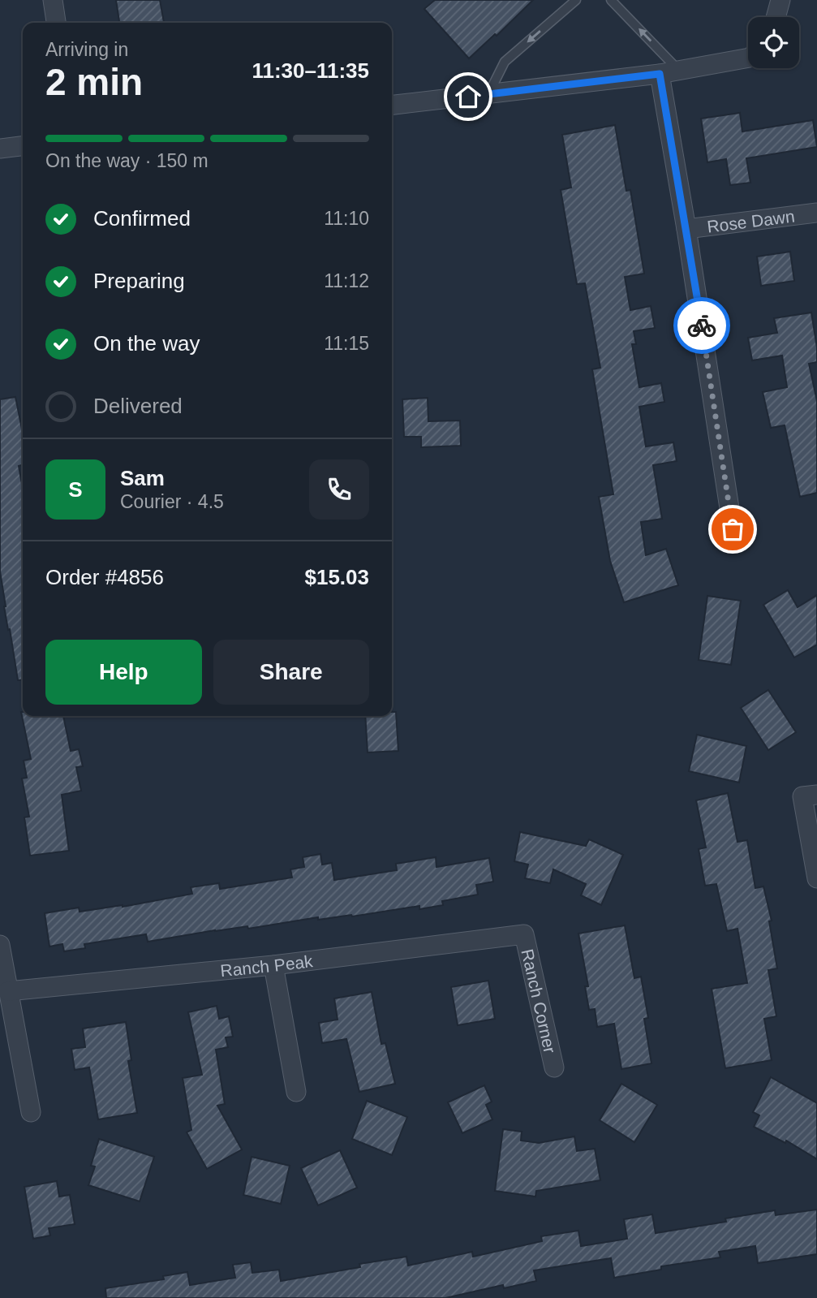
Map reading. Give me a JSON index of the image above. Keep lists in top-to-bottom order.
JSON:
{
  "streets": {
    "street": ["Rose Dawn", "Ranch Peak", "Ranch Corner"]
  },
  "crossings": [
    ["Ranch Peak", "Ranch Corner"]
  ],
  "page": {
    "heading": ["2 min", "Arriving in", "11:30–11:35"],
    "panel": [
      "Sam",
      "Courier · 4.5",
      "Order #4856",
      "$15.03"
    ],
    "bar": "On the way · 150 m",
    "list": [
      ["Confirmed", "11:10"],
      ["Preparing", "11:12"],
      ["On the way", "11:15"],
      "Delivered"
    ],
    "round": "S",
    "buttons": ["Help", "Share"]
  }
}
